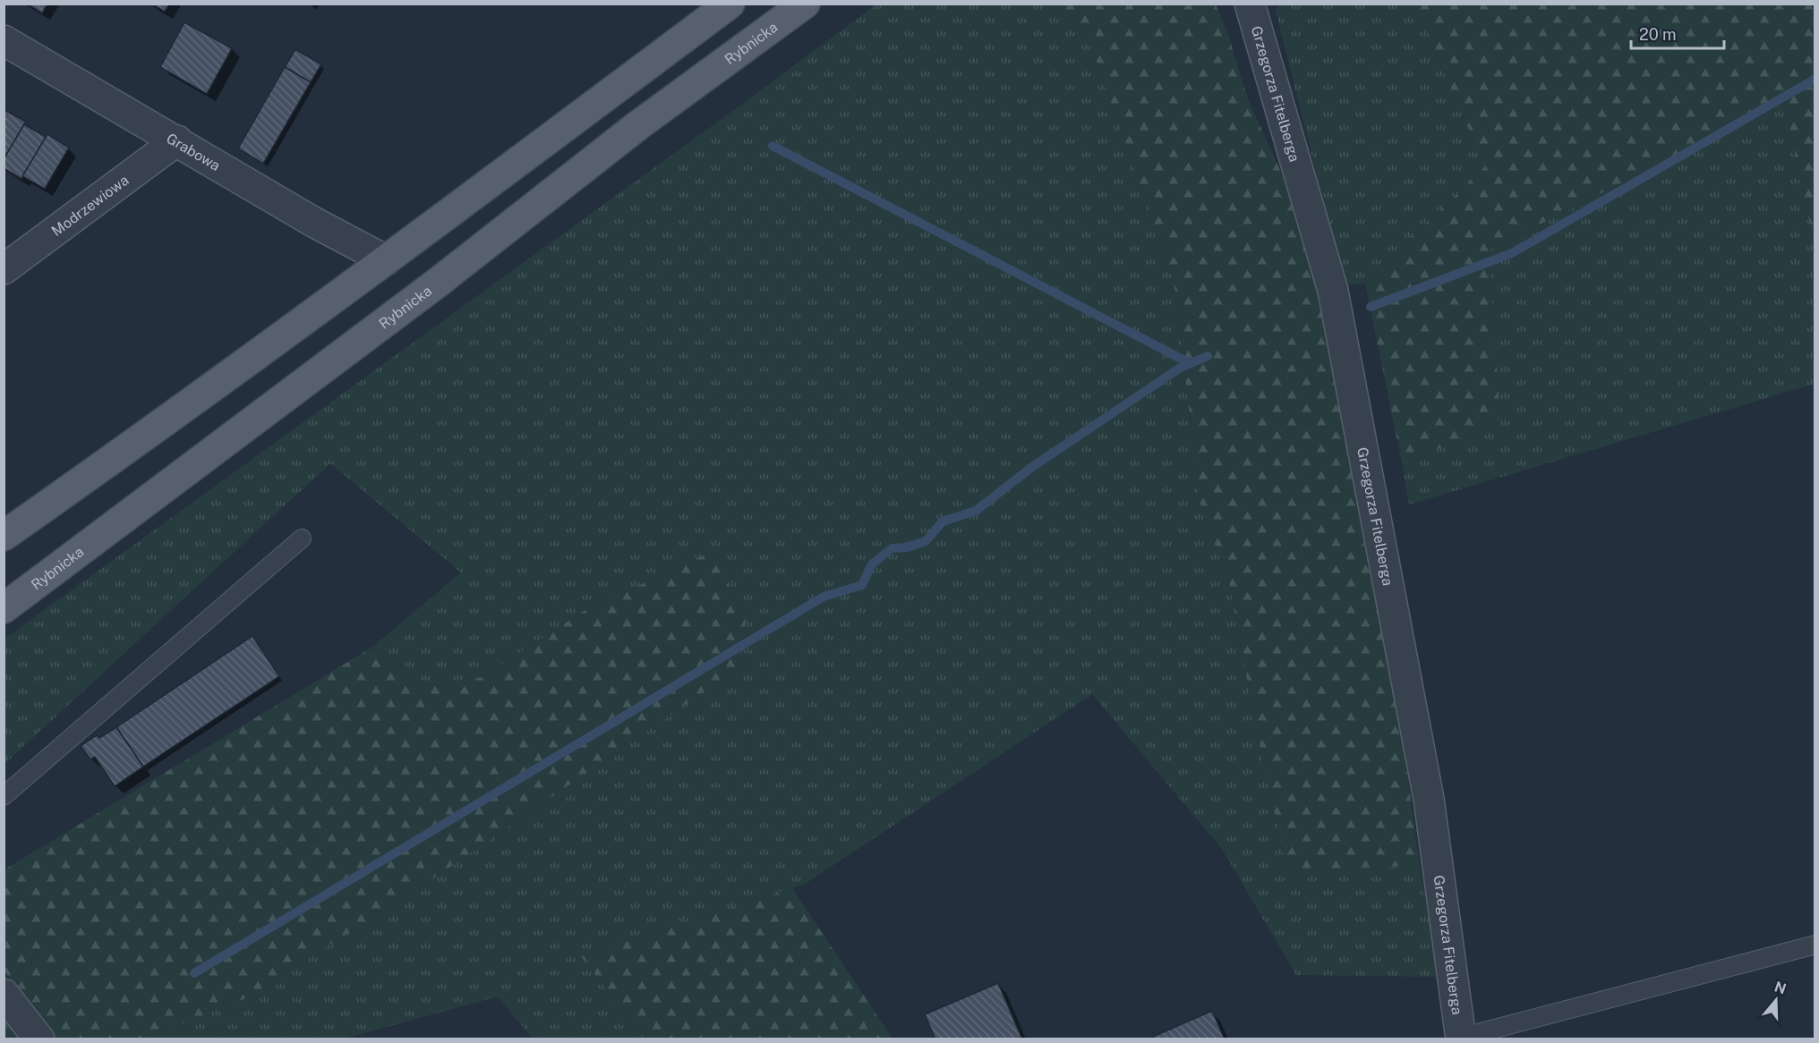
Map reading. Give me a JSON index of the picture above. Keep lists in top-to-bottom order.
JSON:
{
  "streets": {
    "main road": ["Rybnicka"],
    "street": ["Grzegorza Fitelberga", "Grabowa", "Modrzewiowa"]
  },
  "crossings": [
    ["Grabowa", "Modrzewiowa"]
  ],
  "scale_bar": "20 m",
  "north": "top"
}
